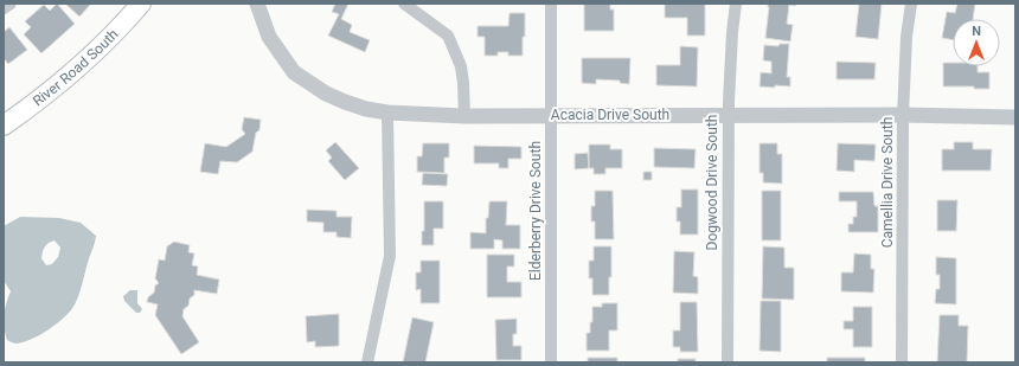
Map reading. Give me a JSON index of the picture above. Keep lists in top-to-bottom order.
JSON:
{
  "streets": {
    "main road": ["River Road South"],
    "street": [
      "Acacia Drive South",
      "Dogwood Drive South",
      "Camellia Drive South",
      "Elderberry Drive South"
    ]
  },
  "crossings": [
    ["Acacia Drive South", "Dogwood Drive South"],
    ["Acacia Drive South", "Camellia Drive South"],
    ["Acacia Drive South", "Elderberry Drive South"]
  ],
  "north": "top"
}
